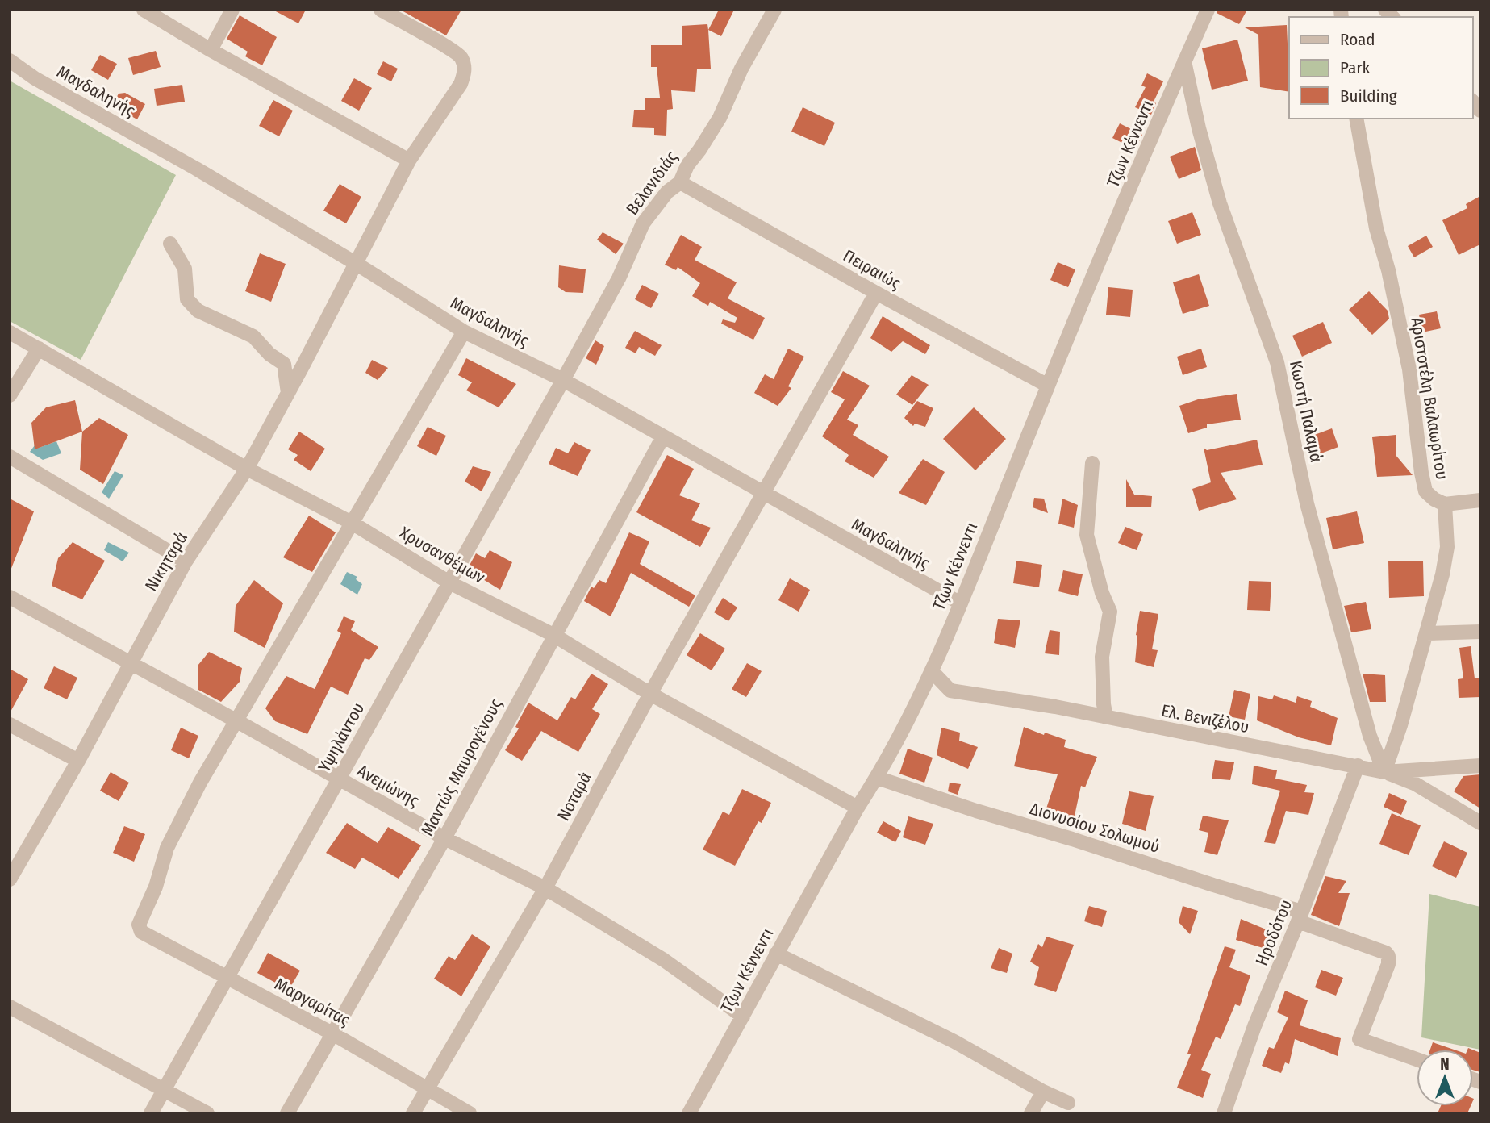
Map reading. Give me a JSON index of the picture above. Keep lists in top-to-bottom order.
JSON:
{
  "streets": {
    "street": [
      "Μαγδαληνής",
      "Τζων Κέννεντι",
      "Βελανιδιάς",
      "Πειραιώς",
      "Αριστοτέλη Βαλαωρίτου",
      "Κωστή Παλαμά",
      "Χρυσανθέμων",
      "Νικηταρά",
      "Ελ. Βενιζέλου",
      "Υψηλάντου",
      "Μαντώς Μαυρογένους",
      "Ανεμώνης",
      "Νοταρά",
      "Διονυσίου Σολωμού",
      "Ηροδότου",
      "Μαργαρίτας"
    ]
  },
  "crossings": [
    ["Μαγδαληνής", "Τζων Κέννεντι"],
    ["Μαγδαληνής", "Βελανιδιάς"],
    ["Μαγδαληνής", "Νικηταρά"],
    ["Μαγδαληνής", "Υψηλάντου"],
    ["Μαγδαληνής", "Μαντώς Μαυρογένους"],
    ["Μαγδαληνής", "Νοταρά"],
    ["Τζων Κέννεντι", "Πειραιώς"],
    ["Τζων Κέννεντι", "Κωστή Παλαμά"],
    ["Τζων Κέννεντι", "Χρυσανθέμων"],
    ["Τζων Κέννεντι", "Ελ. Βενιζέλου"],
    ["Τζων Κέννεντι", "Ανεμώνης"],
    ["Τζων Κέννεντι", "Διονυσίου Σολωμού"],
    ["Βελανιδιάς", "Πειραιώς"],
    ["Βελανιδιάς", "Υψηλάντου"],
    ["Πειραιώς", "Νοταρά"],
    ["Αριστοτέλη Βαλαωρίτου", "Κωστή Παλαμά"],
    ["Αριστοτέλη Βαλαωρίτου", "Ελ. Βενιζέλου"],
    ["Κωστή Παλαμά", "Ελ. Βενιζέλου"],
    ["Χρυσανθέμων", "Νικηταρά"],
    ["Χρυσανθέμων", "Υψηλάντου"],
    ["Χρυσανθέμων", "Μαντώς Μαυρογένους"],
    ["Χρυσανθέμων", "Νοταρά"],
    ["Νικηταρά", "Ανεμώνης"],
    ["Ελ. Βενιζέλου", "Ηροδότου"],
    ["Υψηλάντου", "Ανεμώνης"],
    ["Υψηλάντου", "Μαργαρίτας"],
    ["Μαντώς Μαυρογένους", "Ανεμώνης"],
    ["Μαντώς Μαυρογένους", "Μαργαρίτας"],
    ["Ανεμώνης", "Νοταρά"],
    ["Ανεμώνης", "Μαργαρίτας"],
    ["Νοταρά", "Μαργαρίτας"],
    ["Διονυσίου Σολωμού", "Ηροδότου"]
  ],
  "legend": ["Road", "Park", "Building"],
  "north": "top"
}
